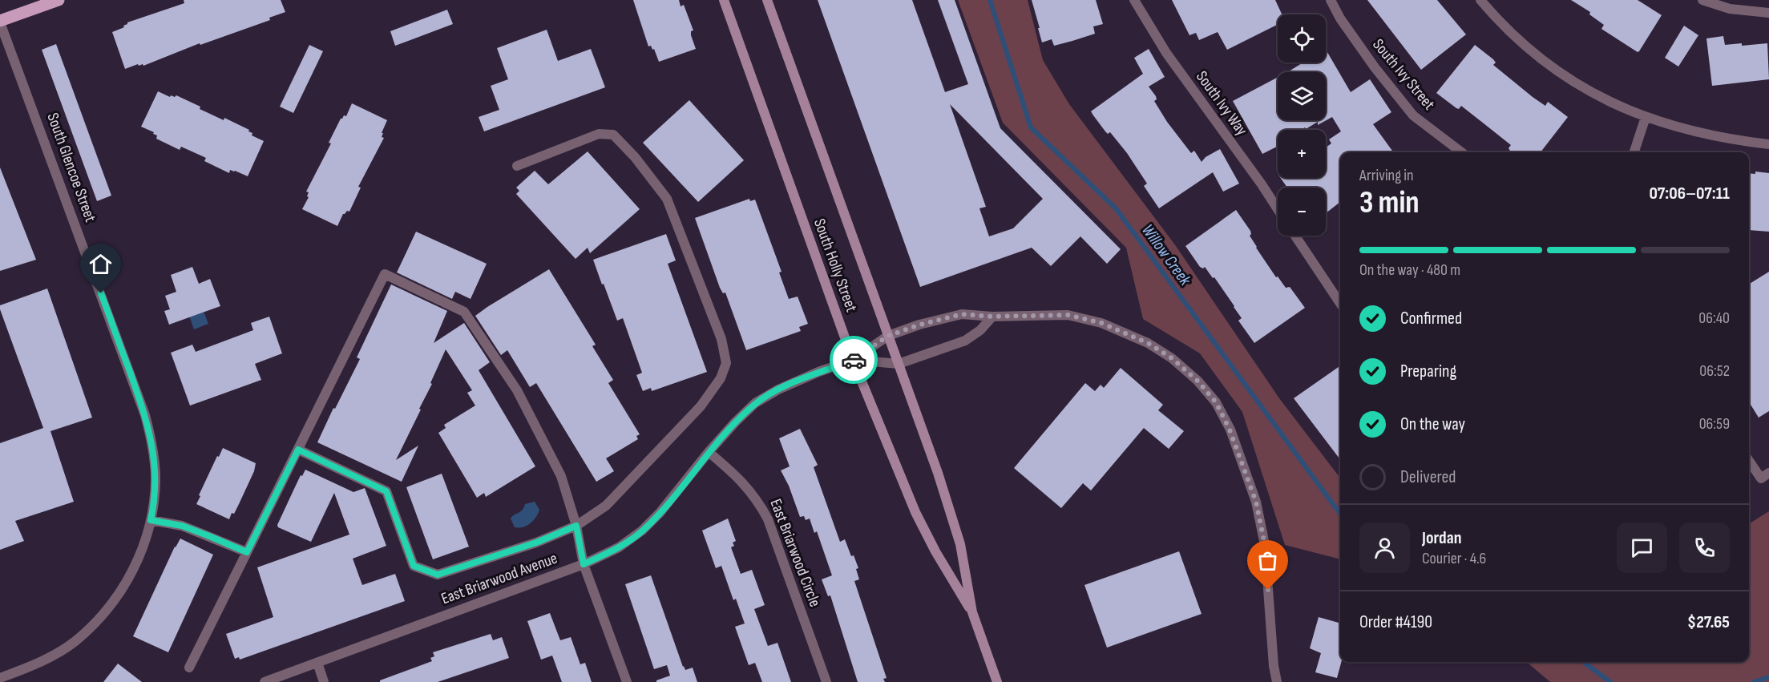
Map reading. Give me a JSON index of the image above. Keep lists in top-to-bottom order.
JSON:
{
  "streets": {
    "main road": ["South Holly Street"],
    "street": [
      "South Ivy Street",
      "South Ivy Way",
      "South Glencoe Street",
      "East Briarwood Circle",
      "East Briarwood Avenue"
    ]
  },
  "crossings": [
    ["South Holly Street", "East Briarwood Avenue"],
    ["East Briarwood Circle", "East Briarwood Avenue"]
  ],
  "water": ["Willow Creek"],
  "page": {
    "map_buttons": ["+", "−"],
    "heading": ["3 min", "Arriving in", "07:06–07:11"],
    "panel": [
      "Jordan",
      "Courier · 4.6",
      "Order #4190",
      "$27.65"
    ],
    "bar": "On the way · 480 m",
    "list": [
      ["Confirmed", "06:40"],
      ["Preparing", "06:52"],
      ["On the way", "06:59"],
      "Delivered"
    ]
  }
}
